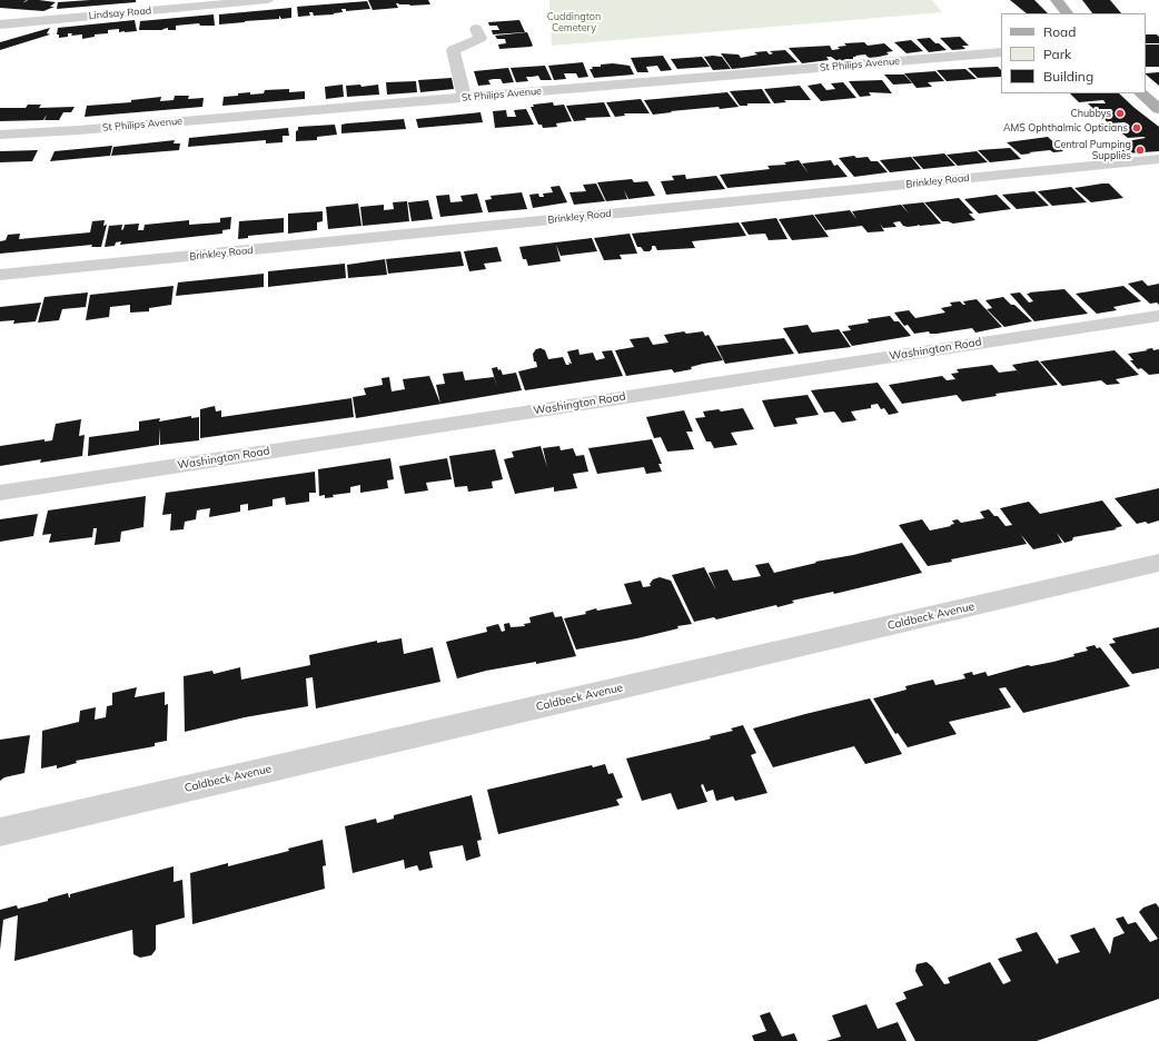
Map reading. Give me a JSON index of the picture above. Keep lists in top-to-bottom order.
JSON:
{
  "streets": {
    "street": [
      "Lindsay Road",
      "St Philips Avenue",
      "Brinkley Road",
      "Washington Road",
      "Caldbeck Avenue"
    ]
  },
  "parks": ["Cuddington Cemetery"],
  "places": ["Chubbys", "AMS Ophthalmic Opticians", "Central Pumping Supplies"],
  "legend": ["Road", "Park", "Building"]
}
